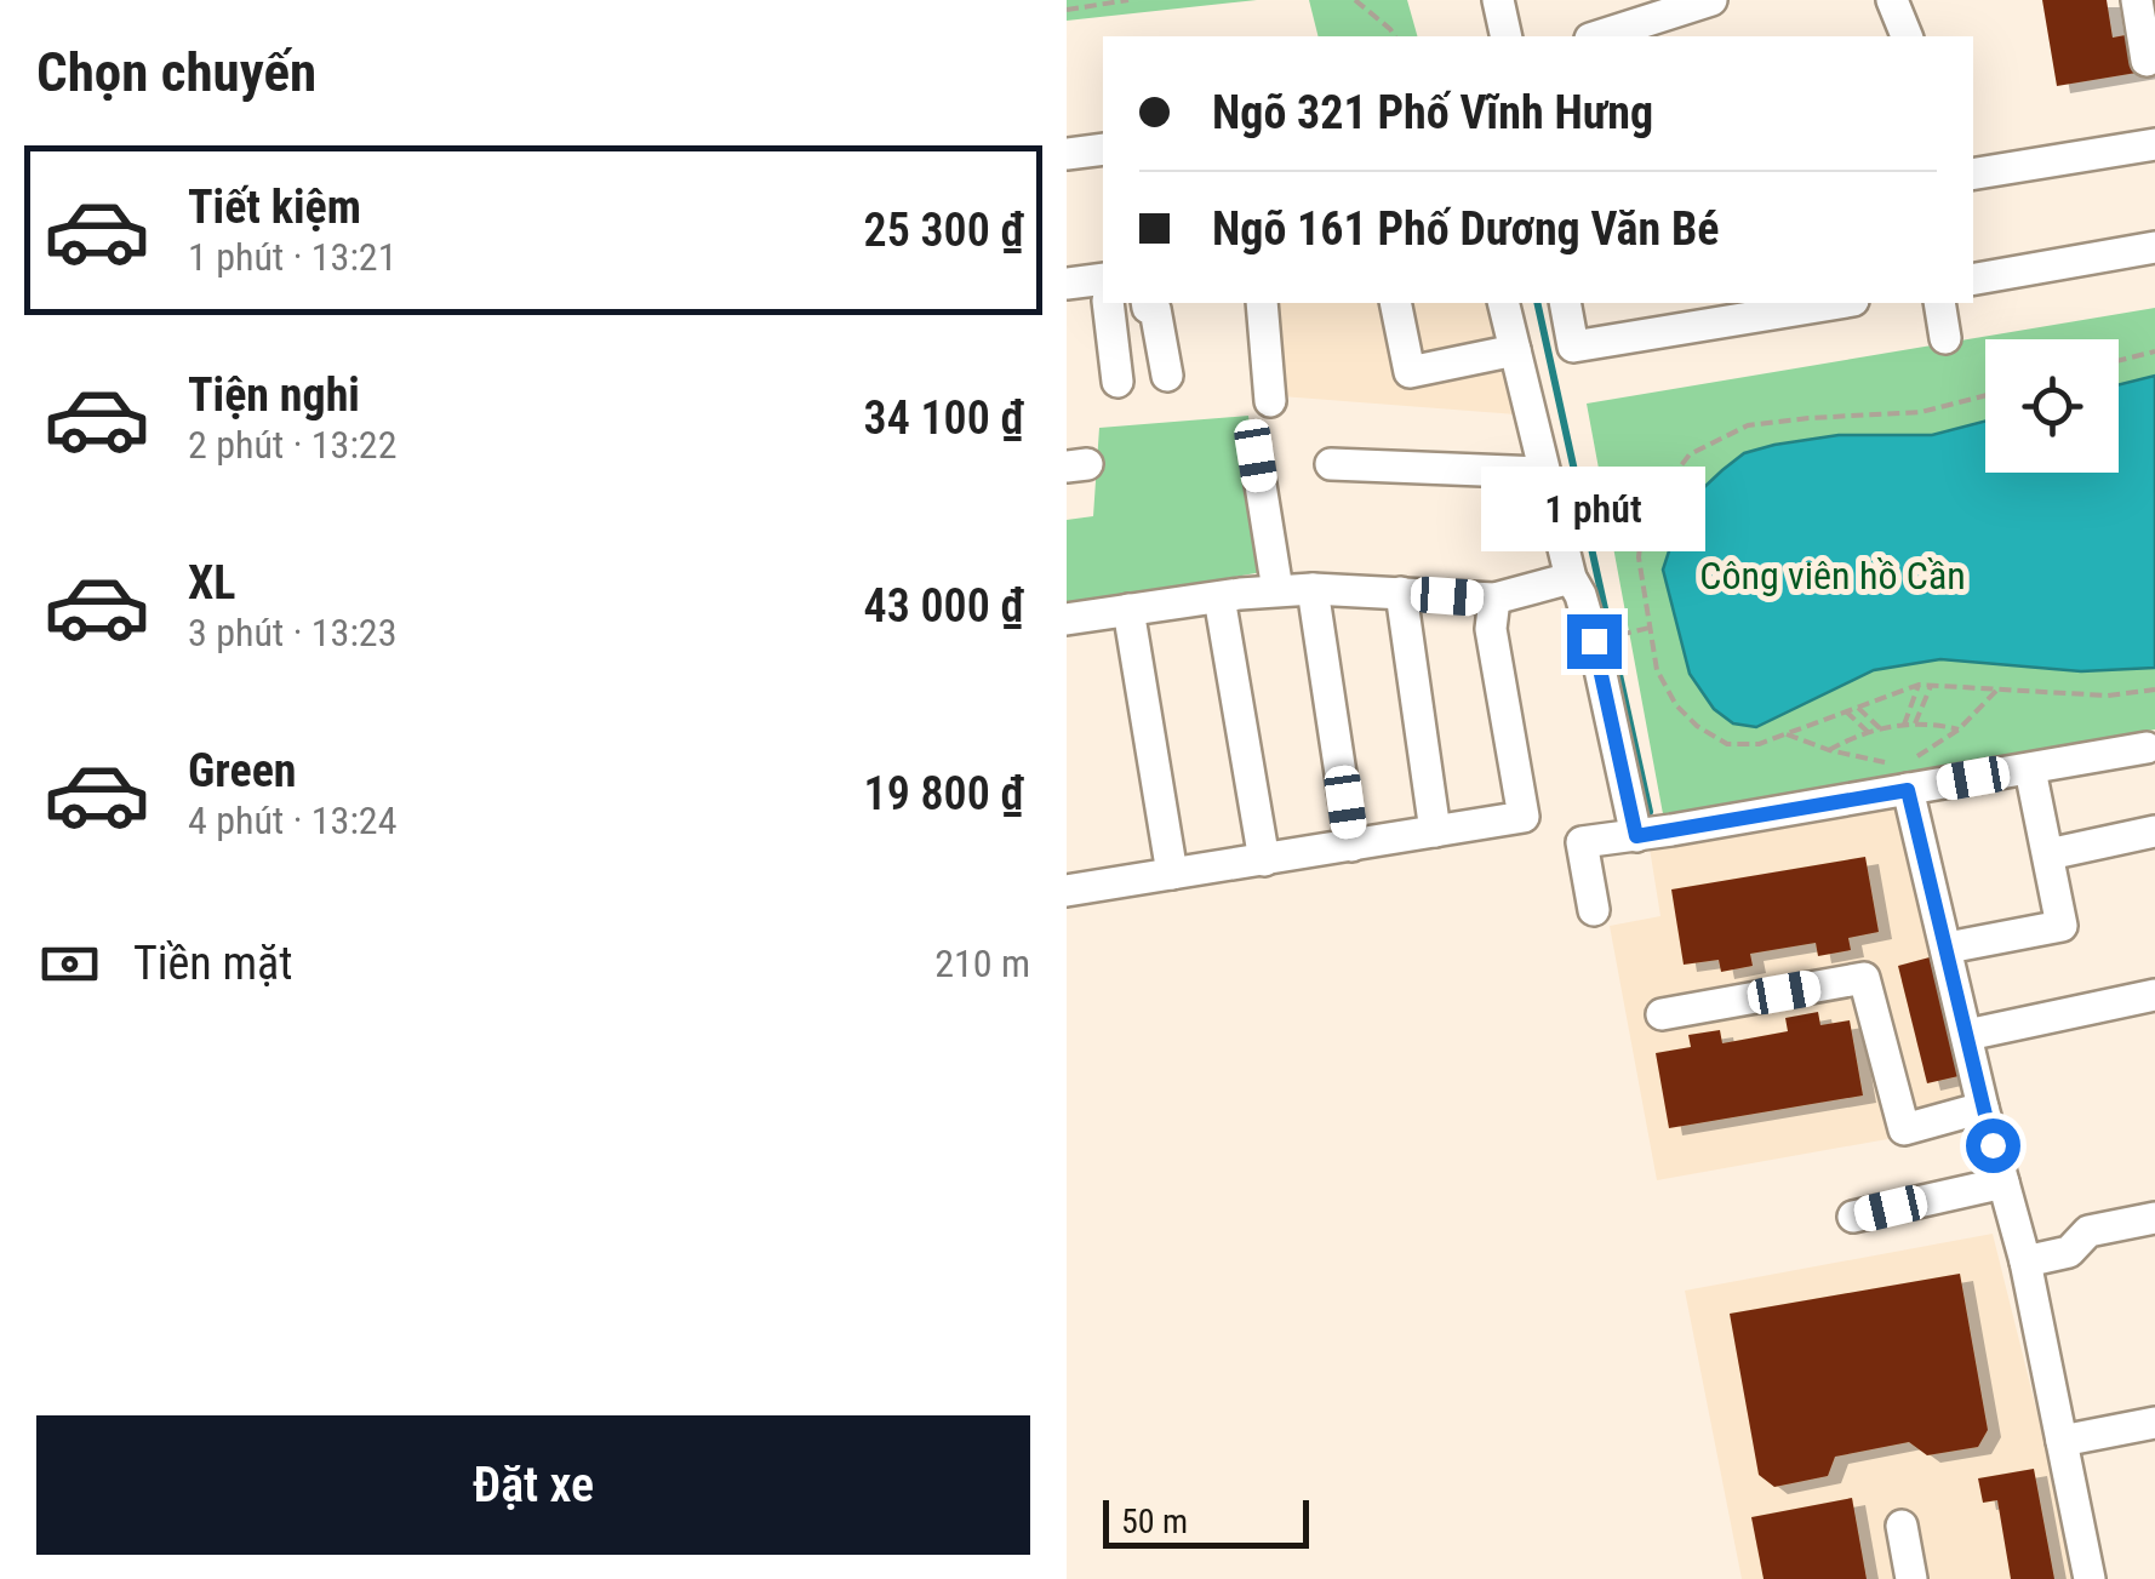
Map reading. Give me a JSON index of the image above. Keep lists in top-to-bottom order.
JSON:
{
  "parks": ["Công viên hồ Cần"],
  "scale_bar": "50 m",
  "page": {
    "heading": "Chọn chuyến",
    "banner": ["Ngõ 321 Phố Vĩnh Hưng", "Ngõ 161 Phố Dương Văn Bé"],
    "list": [
      {
        "name": "Tiết kiệm",
        "note": "1 phút · 13:21",
        "value": "25 300 ₫"
      },
      {
        "name": "Tiện nghi",
        "note": "2 phút · 13:22",
        "value": "34 100 ₫"
      },
      {
        "name": "XL",
        "note": "3 phút · 13:23",
        "value": "43 000 ₫"
      },
      {
        "name": "Green",
        "note": "4 phút · 13:24",
        "value": "19 800 ₫"
      }
    ],
    "bubble": "1 phút",
    "pay": ["Tiền mặt", "210 m"],
    "buttons": "Đặt xe",
    "scale": "50 m"
  }
}
